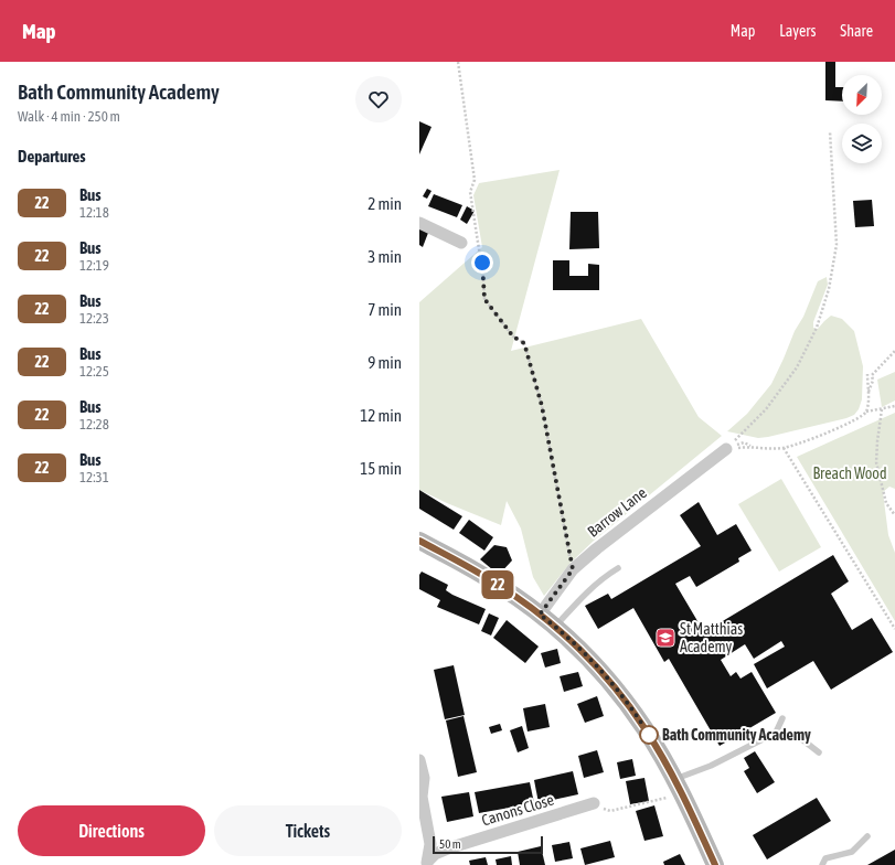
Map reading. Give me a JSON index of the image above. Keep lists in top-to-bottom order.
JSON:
{
  "streets": {
    "street": ["Barrow Lane", "Canons Close"]
  },
  "parks": ["Breach Wood"],
  "places": {
    "school or university": ["St Matthias Academy"],
    "other": ["Bath Community Academy"]
  },
  "lines": ["bus line 22"],
  "scale_bar": "50 m",
  "north": "bottom left",
  "page": {
    "header": "Map",
    "nav": ["Map", "Layers", "Share"],
    "heading": [
      ["Bath Community Academy", "Walk · 4 min · 250 m"],
      "Departures"
    ],
    "on_map": "22",
    "list": [
      {
        "mark": "22",
        "name": "Bus",
        "note": "12:18",
        "value": "2 min"
      },
      {
        "mark": "22",
        "name": "Bus",
        "note": "12:19",
        "value": "3 min"
      },
      {
        "mark": "22",
        "name": "Bus",
        "note": "12:23",
        "value": "7 min"
      },
      {
        "mark": "22",
        "name": "Bus",
        "note": "12:25",
        "value": "9 min"
      },
      {
        "mark": "22",
        "name": "Bus",
        "note": "12:28",
        "value": "12 min"
      },
      {
        "mark": "22",
        "name": "Bus",
        "note": "12:31",
        "value": "15 min"
      }
    ],
    "buttons": ["Directions", "Tickets"],
    "scale": "50 m"
  }
}
